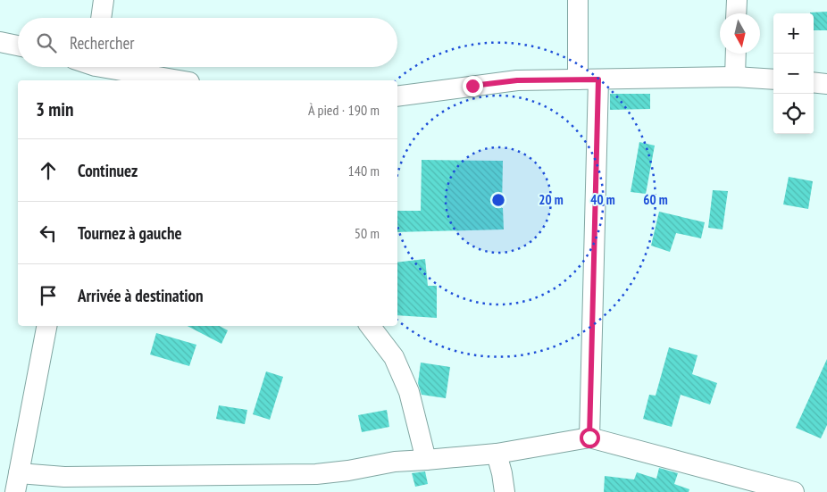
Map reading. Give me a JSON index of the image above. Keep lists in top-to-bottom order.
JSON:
{
  "north": "bottom",
  "page": {
    "map_buttons": ["+", "−"],
    "search": "Rechercher",
    "heading": ["3 min", "À pied · 190 m"],
    "list": [
      ["Continuez", "140 m"],
      ["Tournez à gauche", "50 m"],
      "Arrivée à destination"
    ]
  },
  "rings": ["20 m", "40 m", "60 m"]
}
